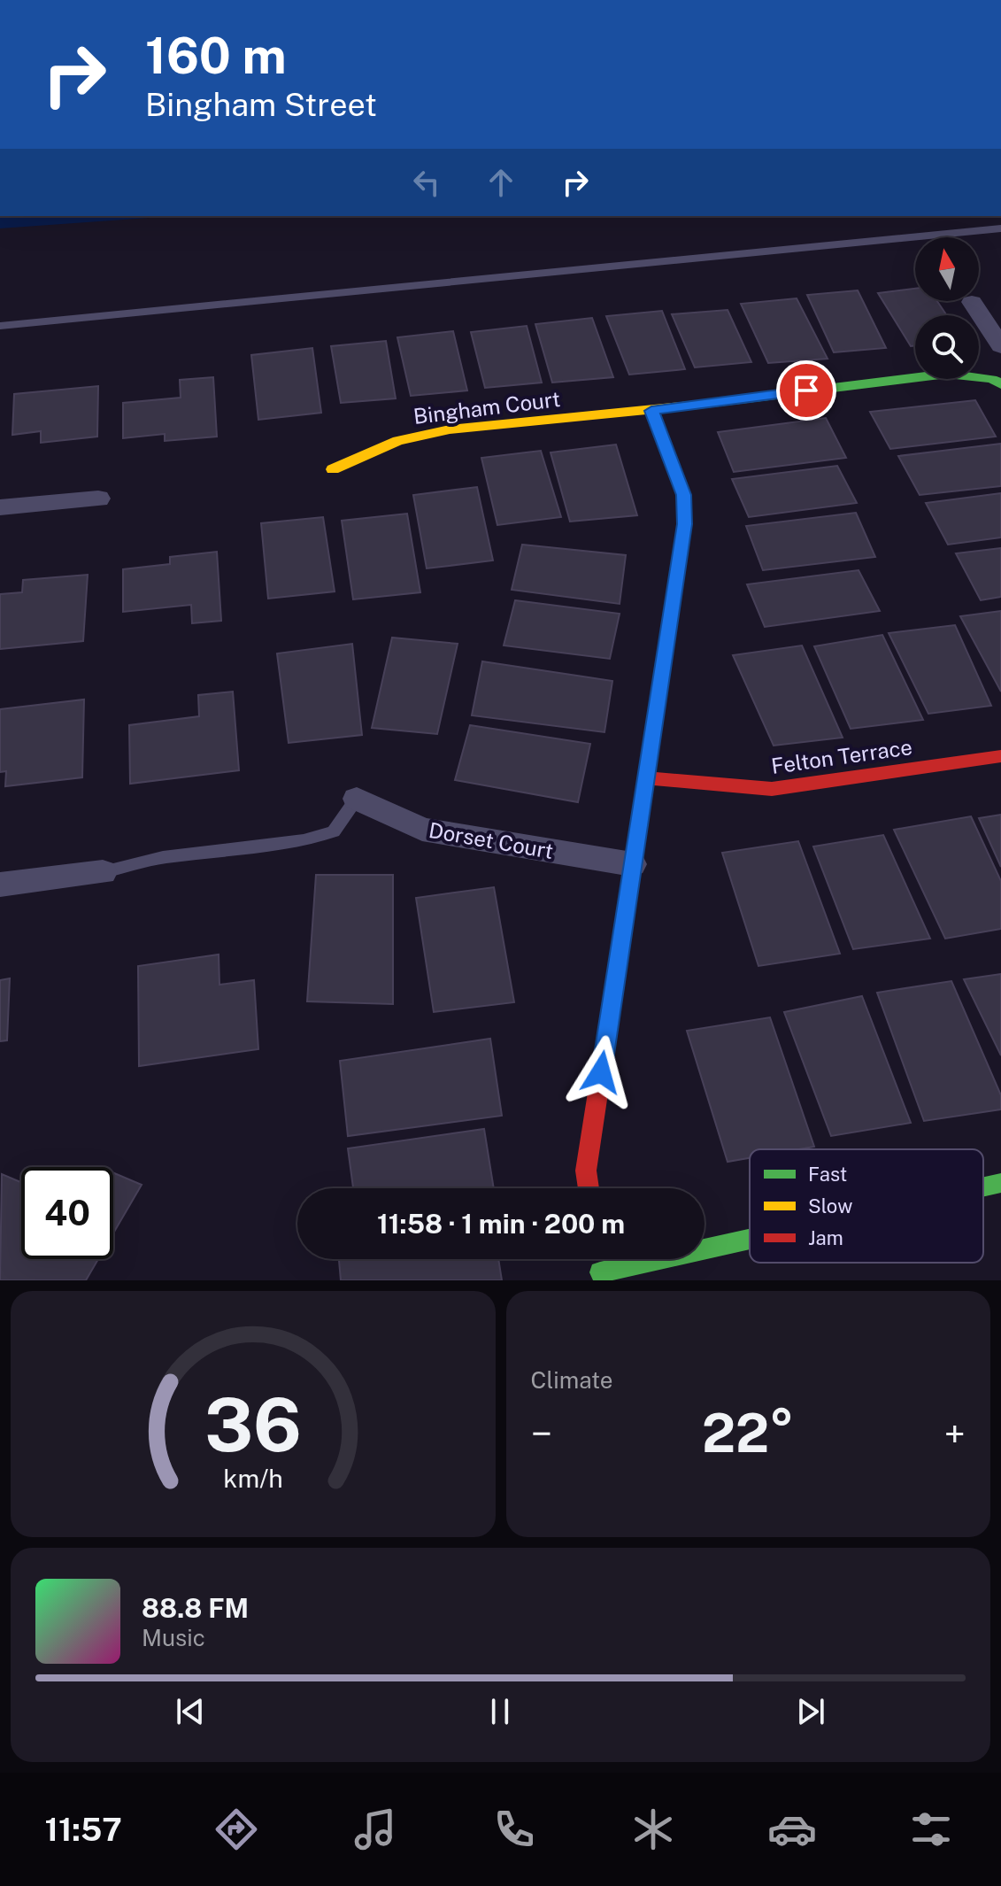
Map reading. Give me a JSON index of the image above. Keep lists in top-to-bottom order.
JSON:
{
  "streets": {
    "street": ["Bingham Court", "Felton Terrace", "Dorset Court"]
  },
  "legend": ["Fast", "Slow", "Jam"],
  "north": "top",
  "page": {
    "turn": ["160 m", "Bingham Street"],
    "limit": "40",
    "trip": "11:58 · 1 min · 200 m",
    "tile": "Climate",
    "heat": ["−", "22°", "+"],
    "song": ["88.8 FM", "Music"],
    "tabs": "11:57",
    "gauge": ["36", "km/h"]
  }
}
